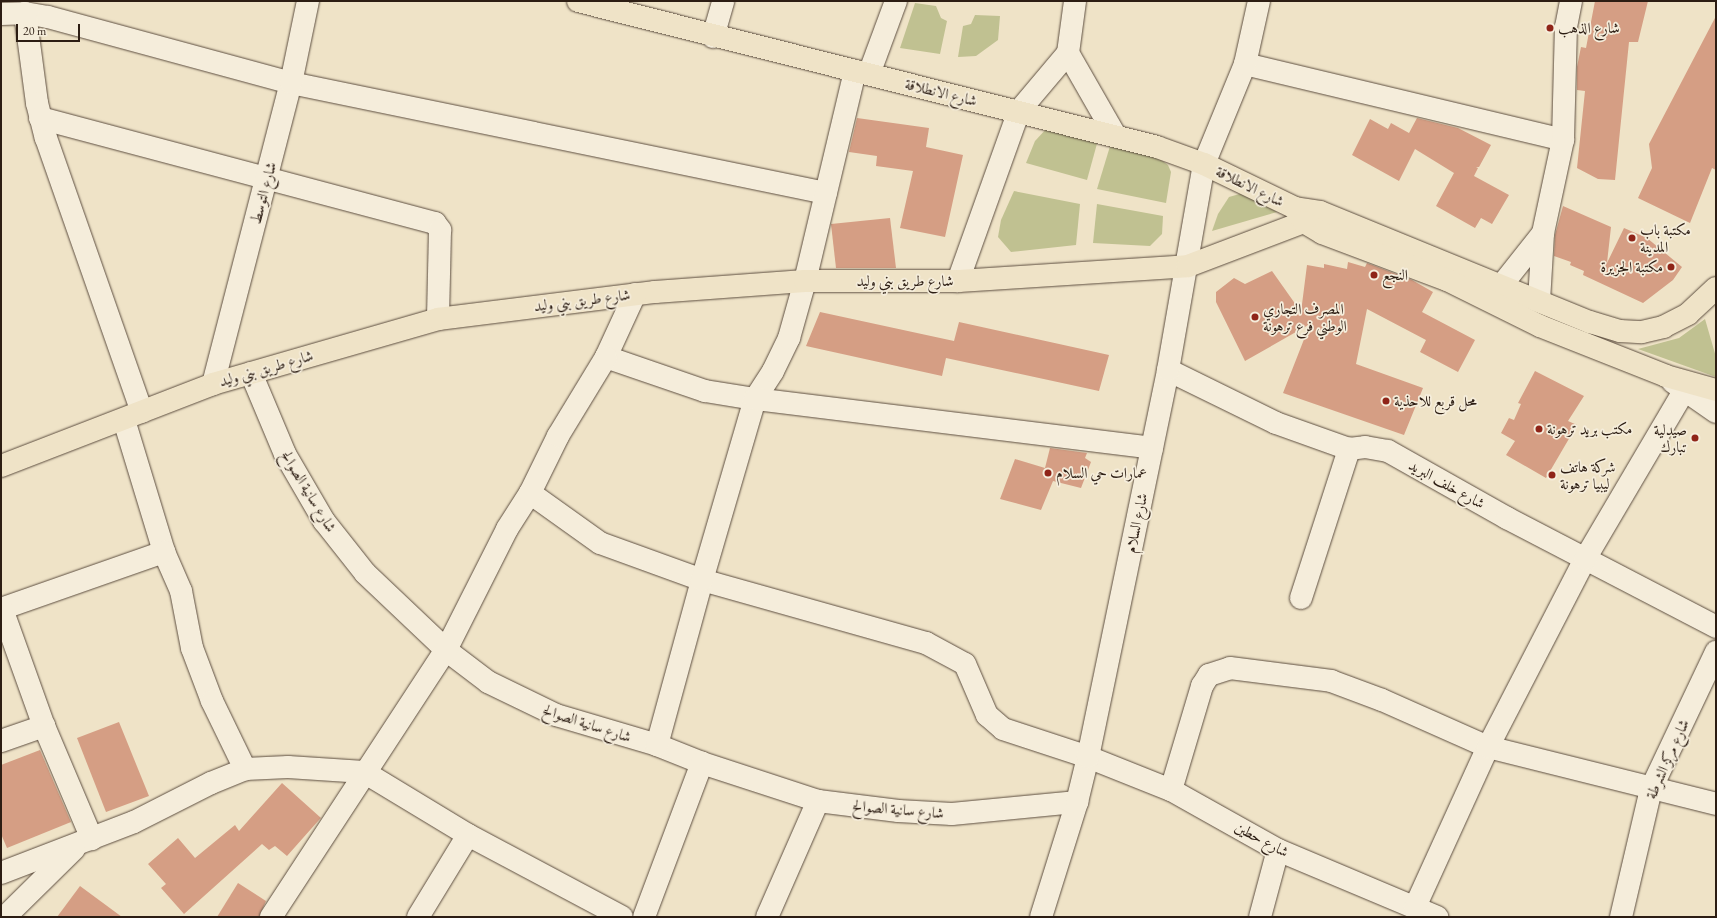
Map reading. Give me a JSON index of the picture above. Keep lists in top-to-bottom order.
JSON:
{
  "streets": {
    "main road": ["شارع الانطلاقة", "شارع طريق بني وليد"],
    "street": [
      "شارع التوسط",
      "شارع خلف البريد",
      "شارع سانية الصوالح",
      "شارع السلام",
      "شارع مركز الشرطة",
      "شارع حطين"
    ]
  },
  "crossings": [
    ["شارع الانطلاقة", "شارع طريق بني وليد"],
    ["شارع الانطلاقة", "شارع السلام"],
    ["شارع التوسط", "شارع طريق بني وليد"],
    ["شارع طريق بني وليد", "شارع سانية الصوالح"],
    ["شارع طريق بني وليد", "شارع السلام"],
    ["شارع خلف البريد", "شارع السلام"],
    ["شارع سانية الصوالح", "شارع السلام"],
    ["شارع السلام", "شارع حطين"]
  ],
  "places": [
    "شارع الذهب",
    "مكتبة باب المدينة",
    "مكتبة الجزيرة",
    "النجع",
    "المصرف التجاري الوطني فرع ترهونة",
    "محل قربع للاحذية",
    "مكتب بريد ترهونة",
    "صيدلية تبارك",
    "عمارات حي السلام",
    "شركة هاتف ليبيا ترهونة"
  ],
  "scale_bar": "20 m"
}
